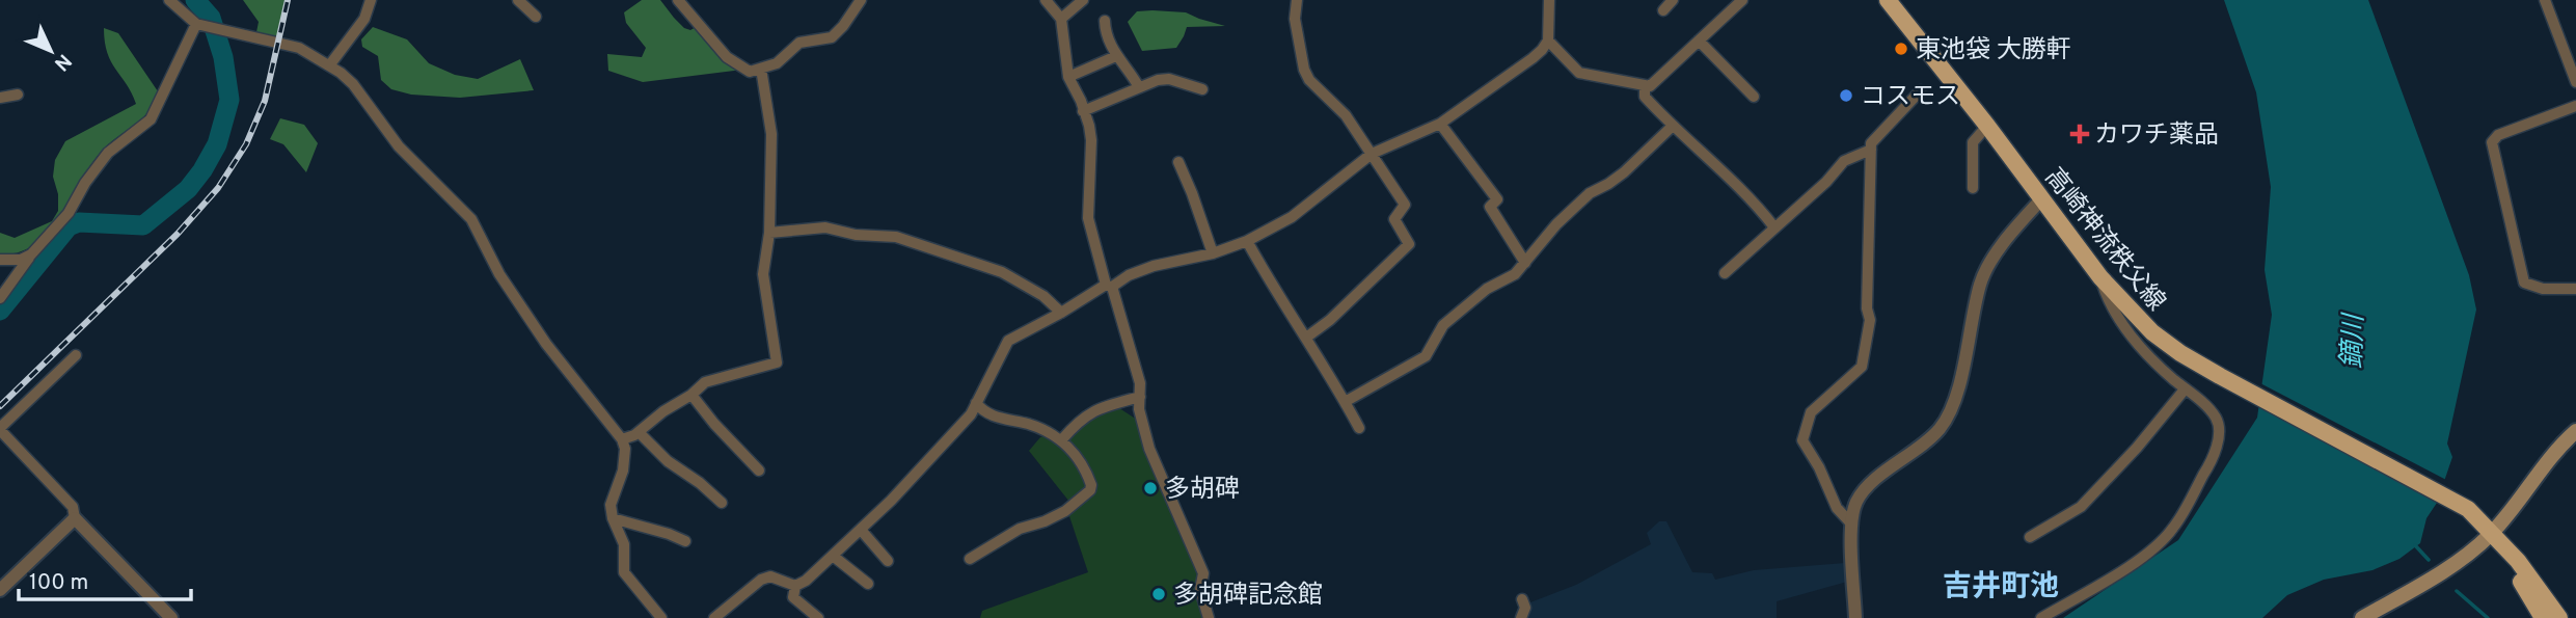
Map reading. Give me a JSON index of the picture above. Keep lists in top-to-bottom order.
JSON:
{
  "streets": {
    "main road": ["高崎神流秩父線"]
  },
  "districts": ["吉井町池"],
  "water": ["鏑川"],
  "places": {
    "other": [
      "東池袋 大勝軒",
      "コスモス",
      "多胡碑",
      "多胡碑記念館"
    ],
    "health": ["カワチ薬品"]
  },
  "scale_bar": "100 m",
  "north": "bottom right"
}
